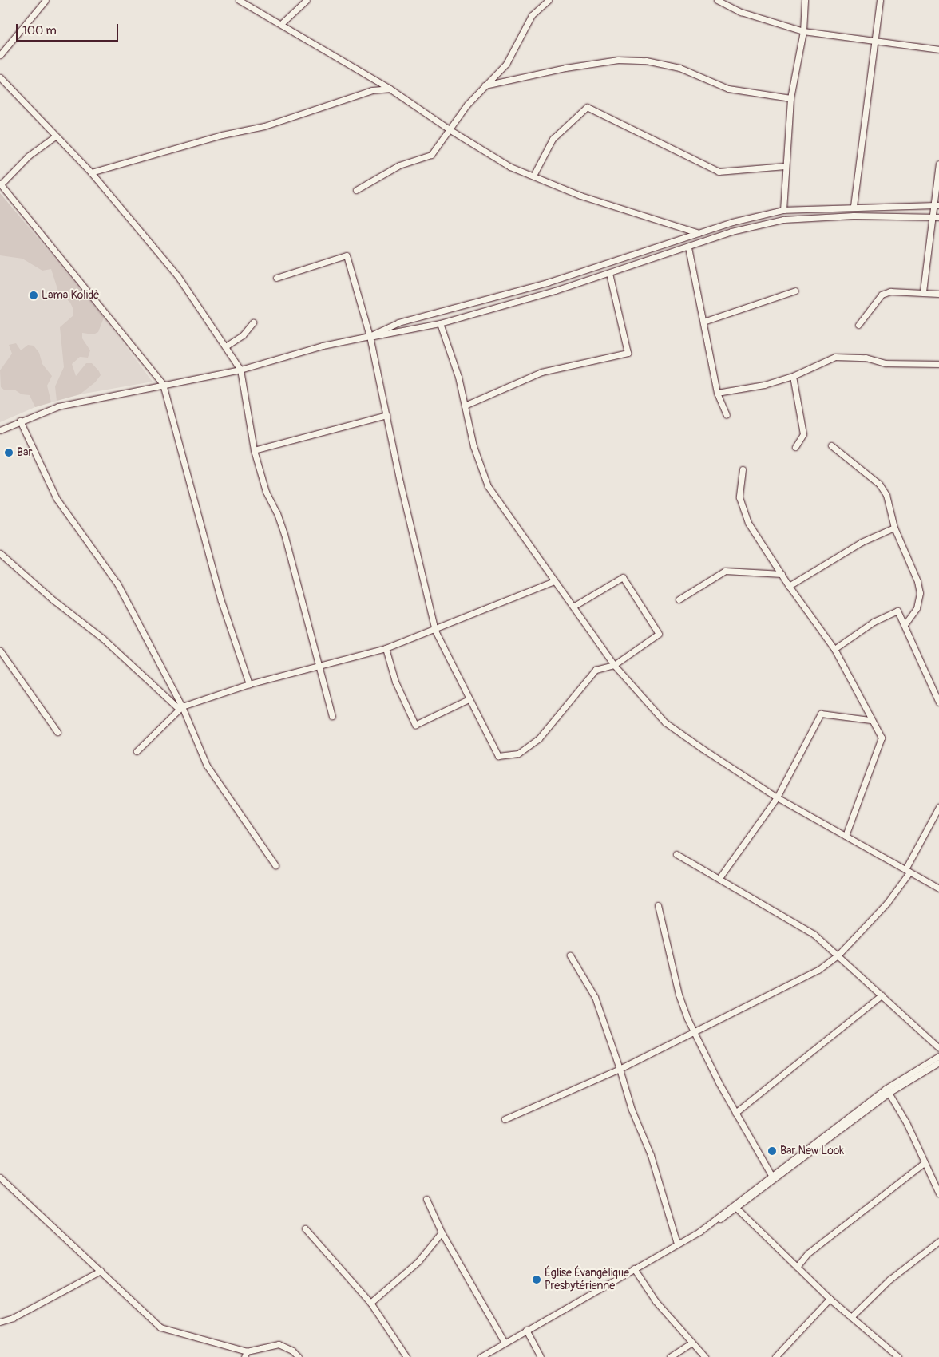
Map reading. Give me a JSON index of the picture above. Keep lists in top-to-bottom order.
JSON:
{
  "places": [
    "Lama Kolidè",
    "Bar",
    "Bar New Look",
    "Église Évangélique Presbytérienne"
  ],
  "scale_bar": "100 m"
}
